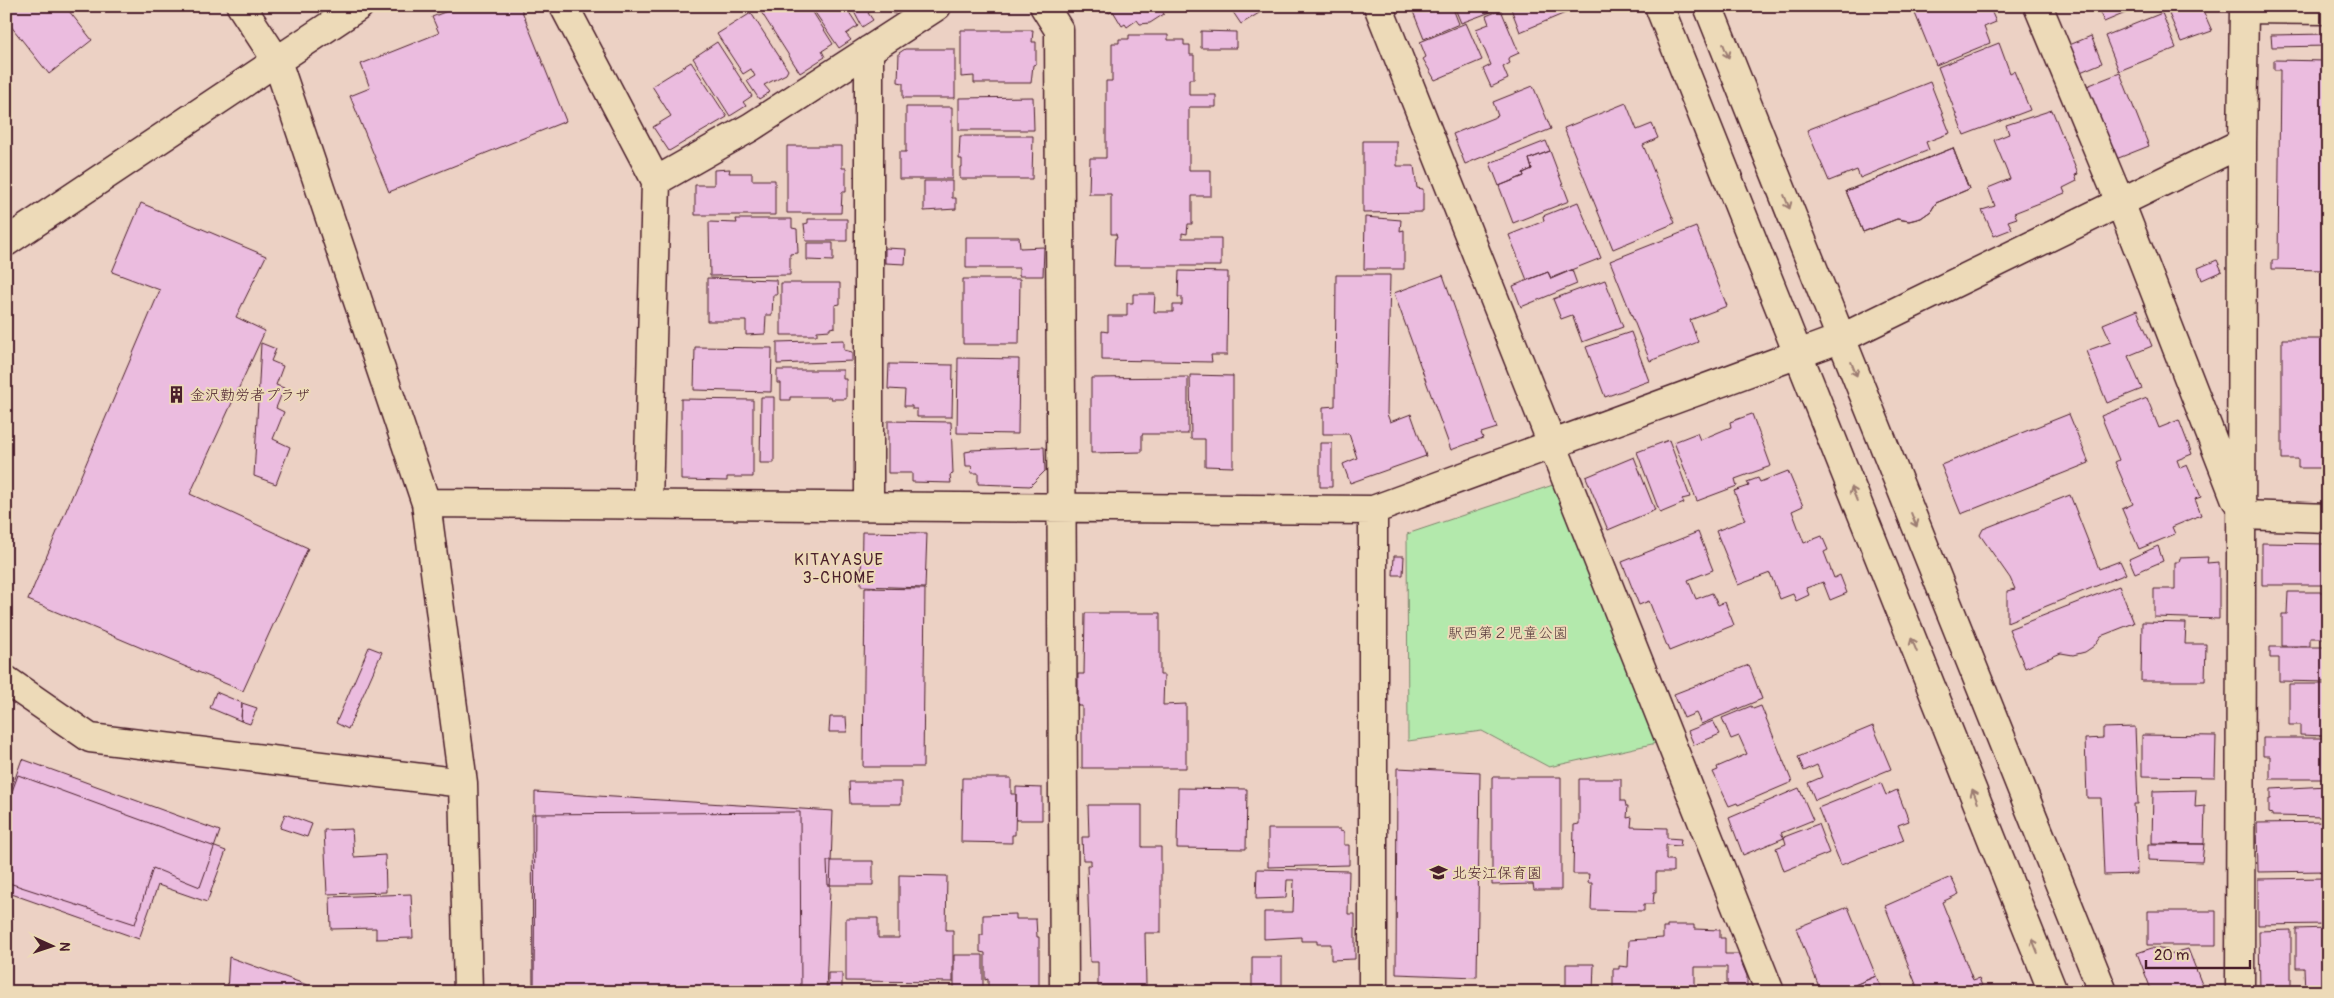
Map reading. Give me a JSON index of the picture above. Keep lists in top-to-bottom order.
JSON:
{
  "districts": ["KITAYASUE 3-CHOME"],
  "parks": ["駅西第２児童公園"],
  "places": {
    "building": ["金沢勤労者プラザ"],
    "school or university": ["北安江保育園"]
  },
  "scale_bar": "20 m",
  "north": "right"
}
